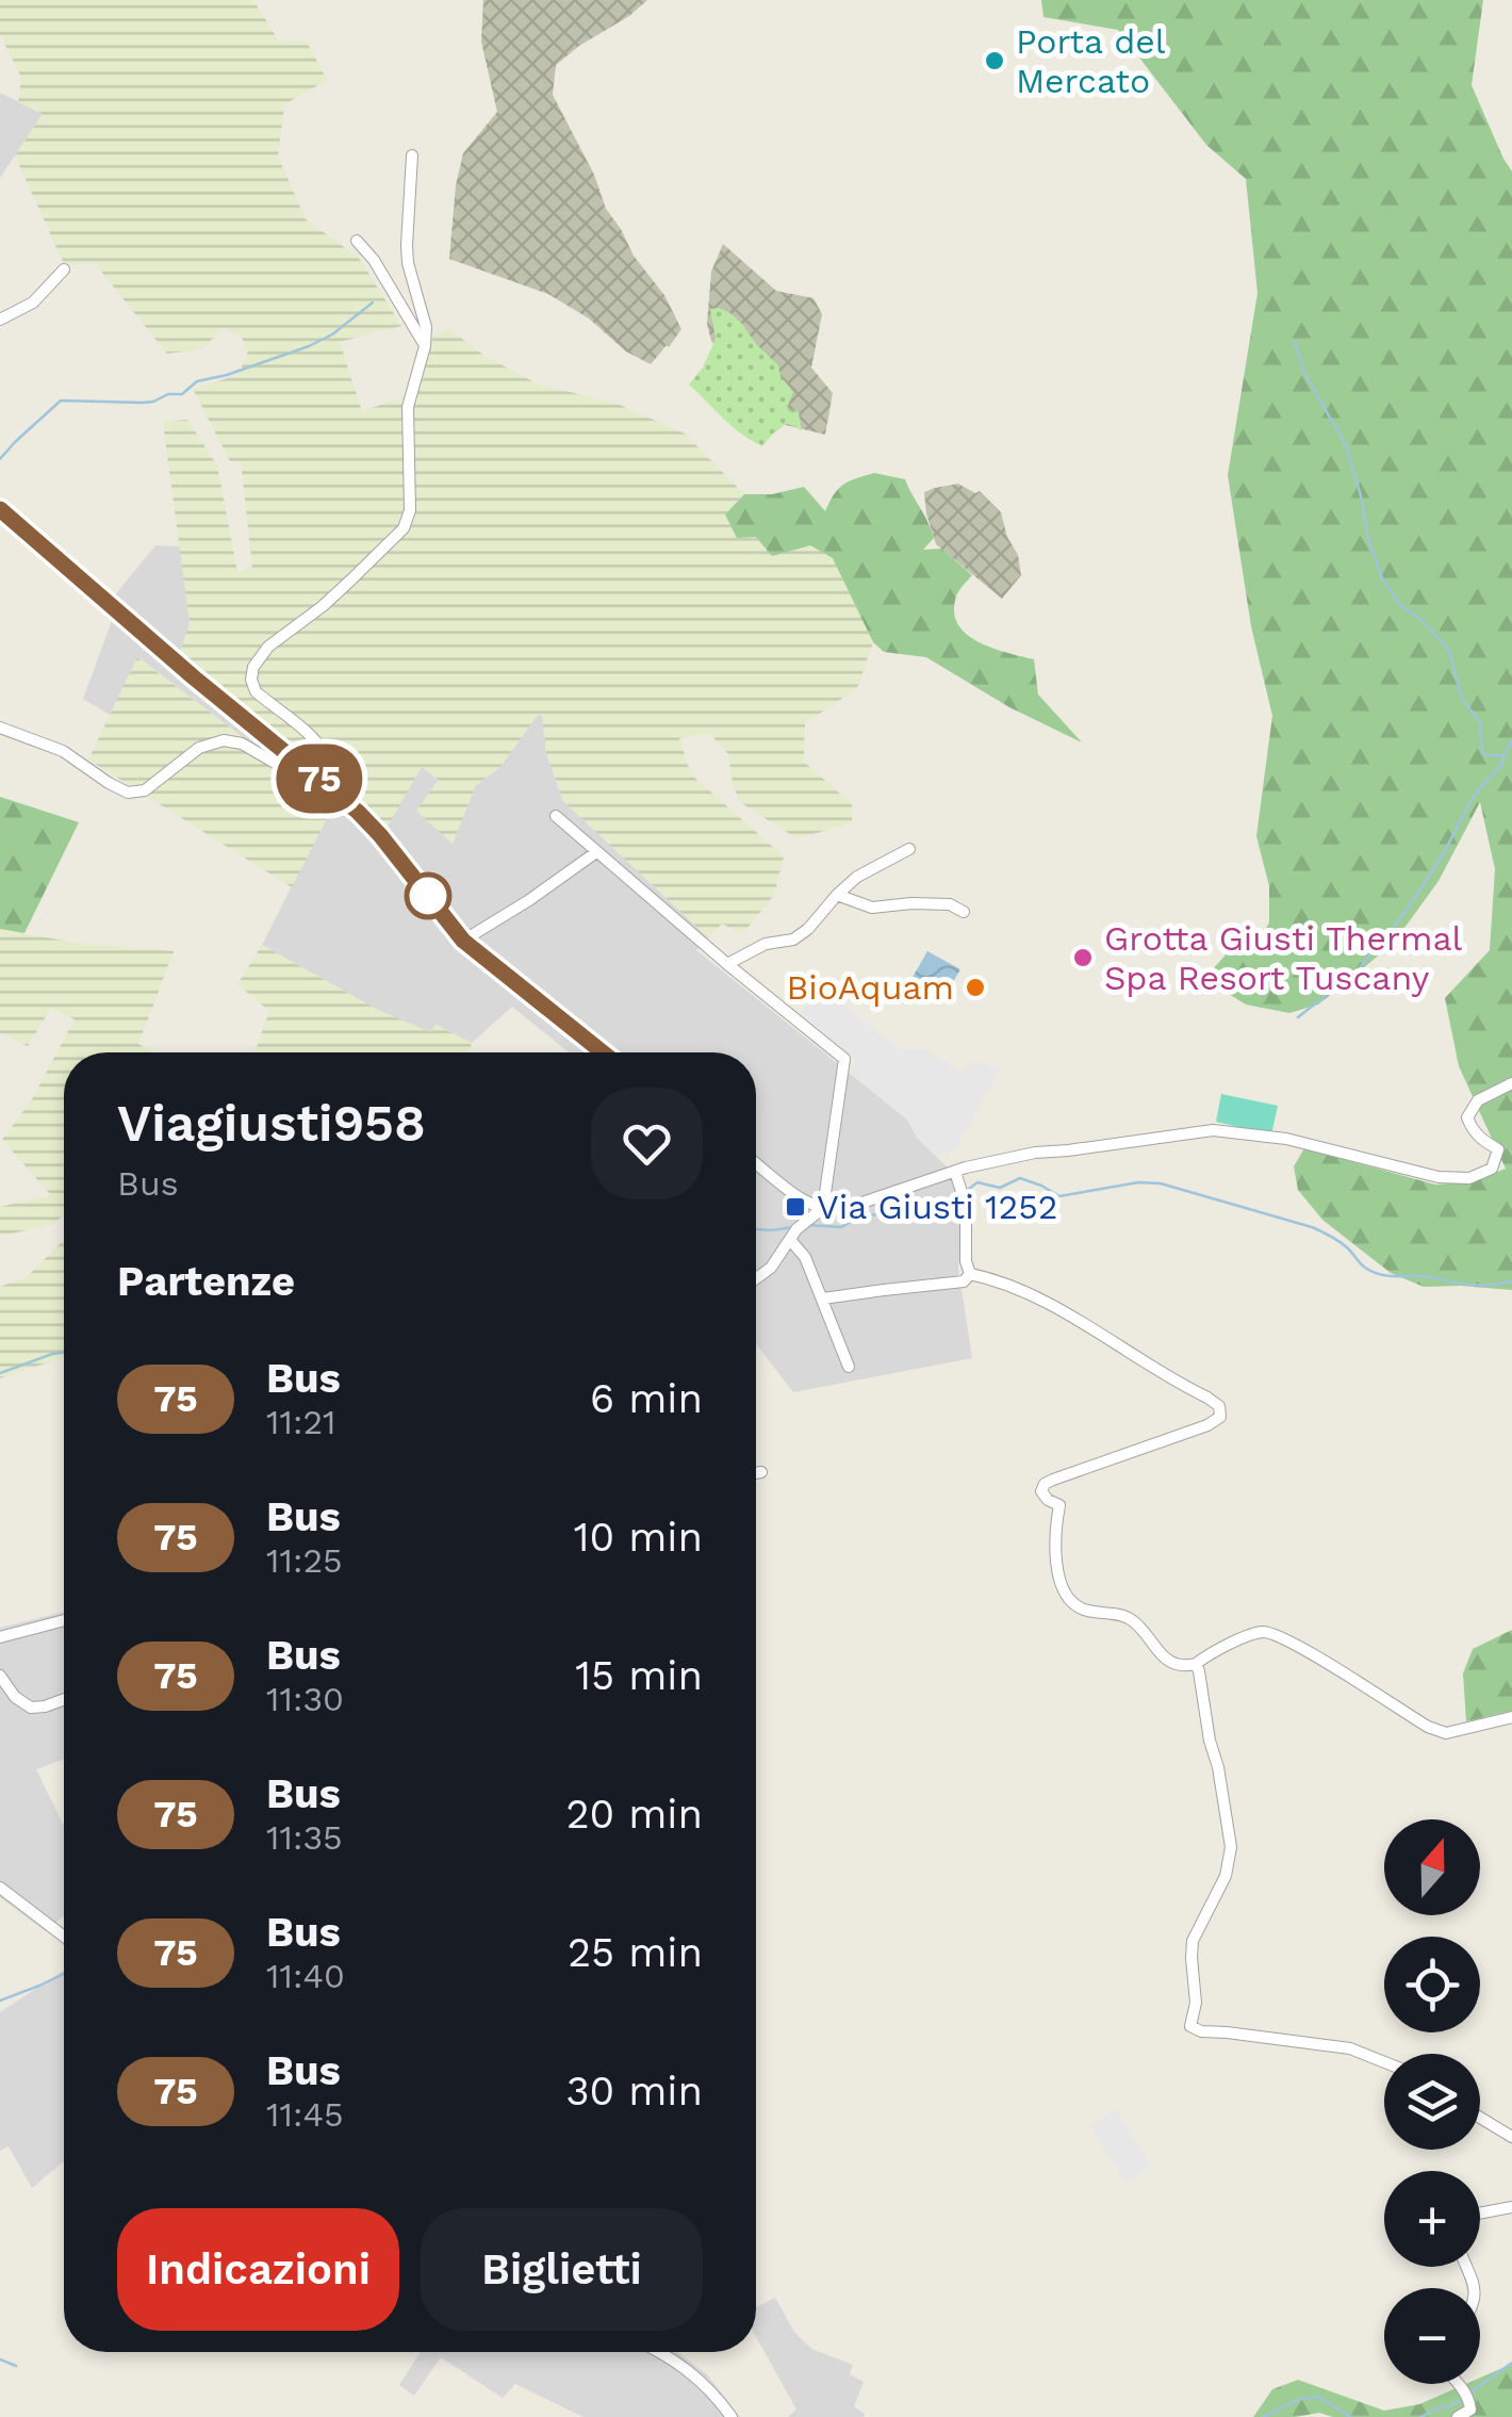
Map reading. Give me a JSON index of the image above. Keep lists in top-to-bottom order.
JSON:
{
  "places": {
    "other": ["Porta del Mercato", "Grotta Giusti Thermal Spa Resort Tuscany", "BioAquam"],
    "transit": ["Via Giusti 1252"]
  },
  "lines": ["bus line 75"],
  "north": "top",
  "page": {
    "on_map": "75",
    "heading": [
      ["Viagiusti958", "Bus"],
      "Partenze"
    ],
    "list": [
      {
        "mark": "75",
        "name": "Bus",
        "note": "11:21",
        "value": "6 min"
      },
      {
        "mark": "75",
        "name": "Bus",
        "note": "11:25",
        "value": "10 min"
      },
      {
        "mark": "75",
        "name": "Bus",
        "note": "11:30",
        "value": "15 min"
      },
      {
        "mark": "75",
        "name": "Bus",
        "note": "11:35",
        "value": "20 min"
      },
      {
        "mark": "75",
        "name": "Bus",
        "note": "11:40",
        "value": "25 min"
      },
      {
        "mark": "75",
        "name": "Bus",
        "note": "11:45",
        "value": "30 min"
      }
    ],
    "map_buttons": ["+", "−"],
    "buttons": ["Indicazioni", "Biglietti"]
  }
}
